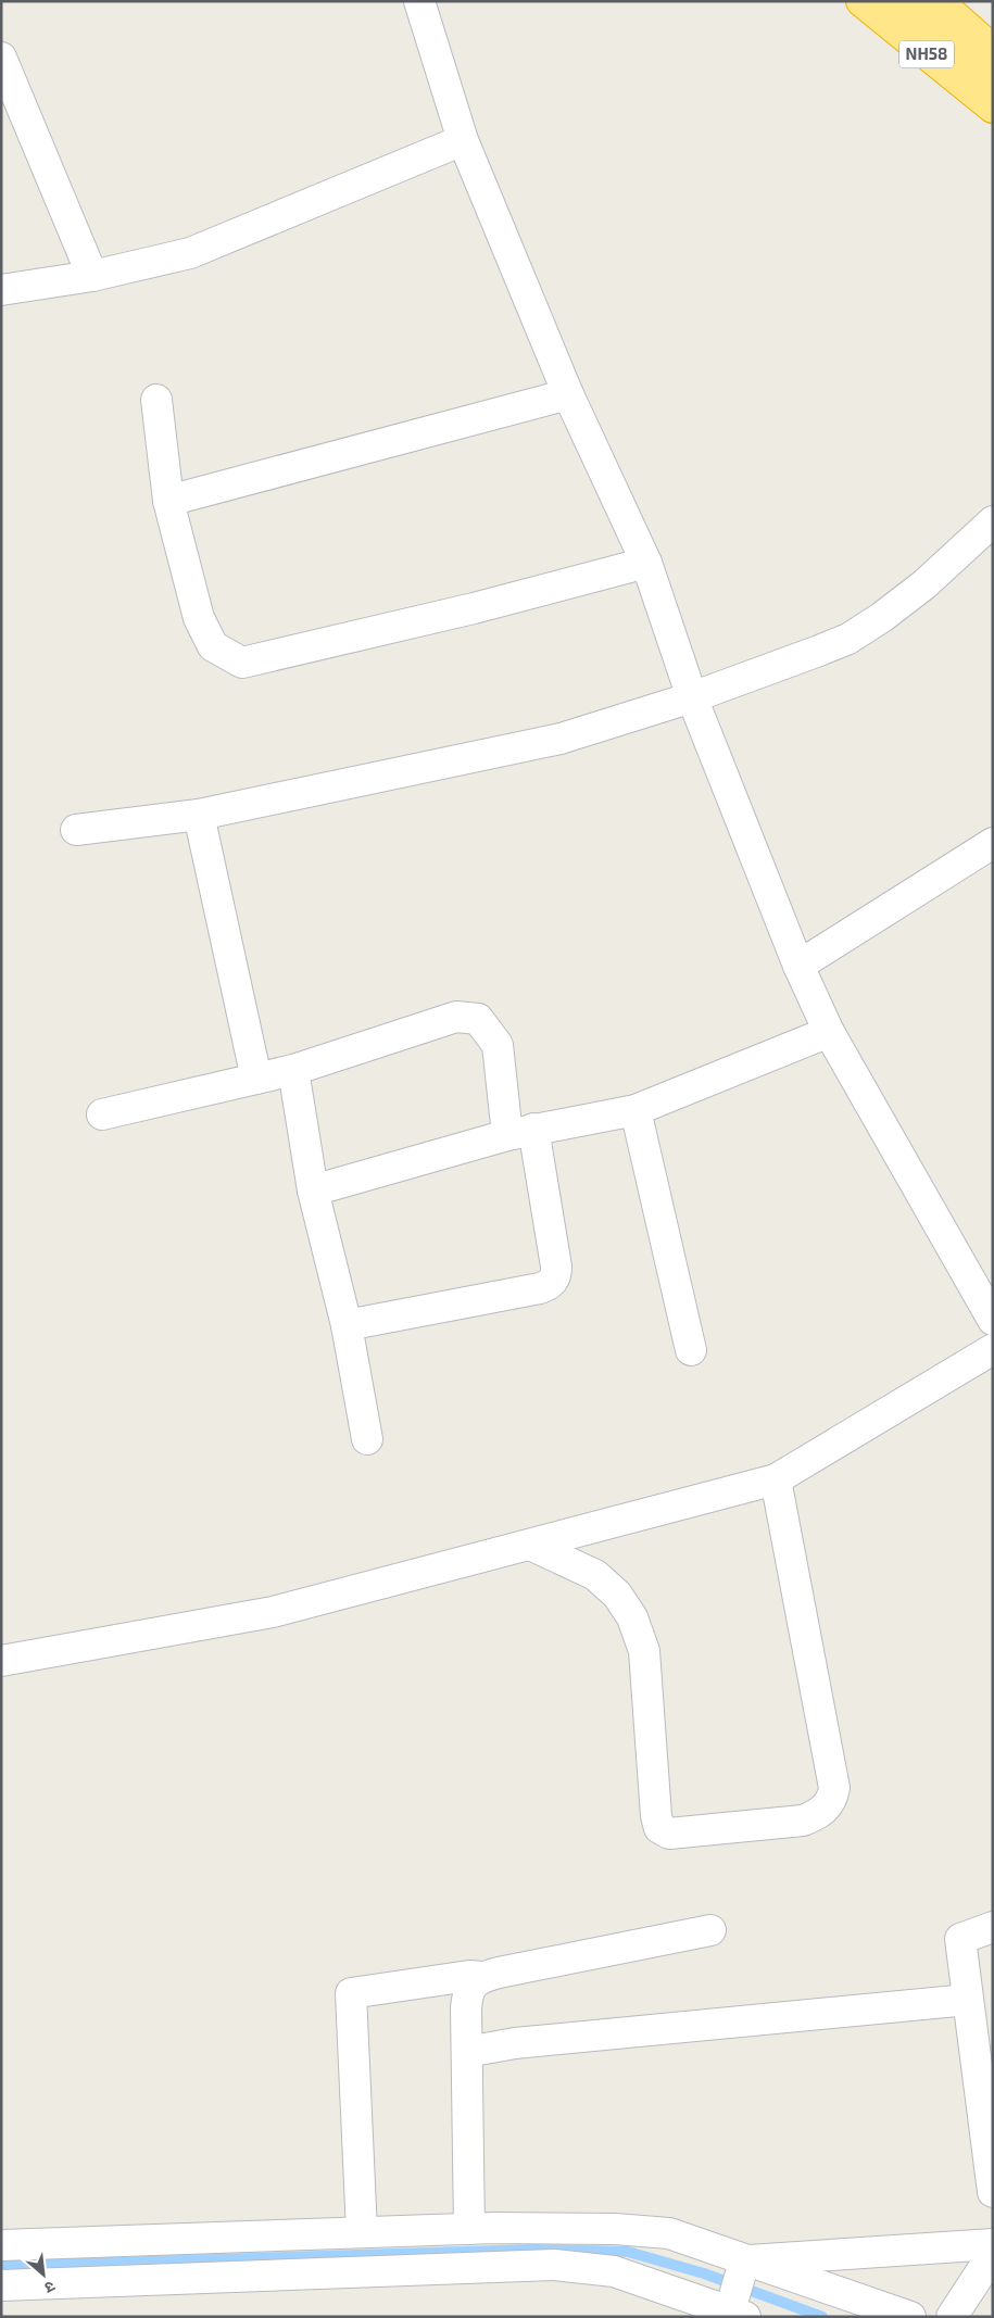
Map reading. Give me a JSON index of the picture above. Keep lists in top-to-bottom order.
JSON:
{
  "streets": {
    "highway": ["NH58"]
  },
  "north": "bottom right"
}
